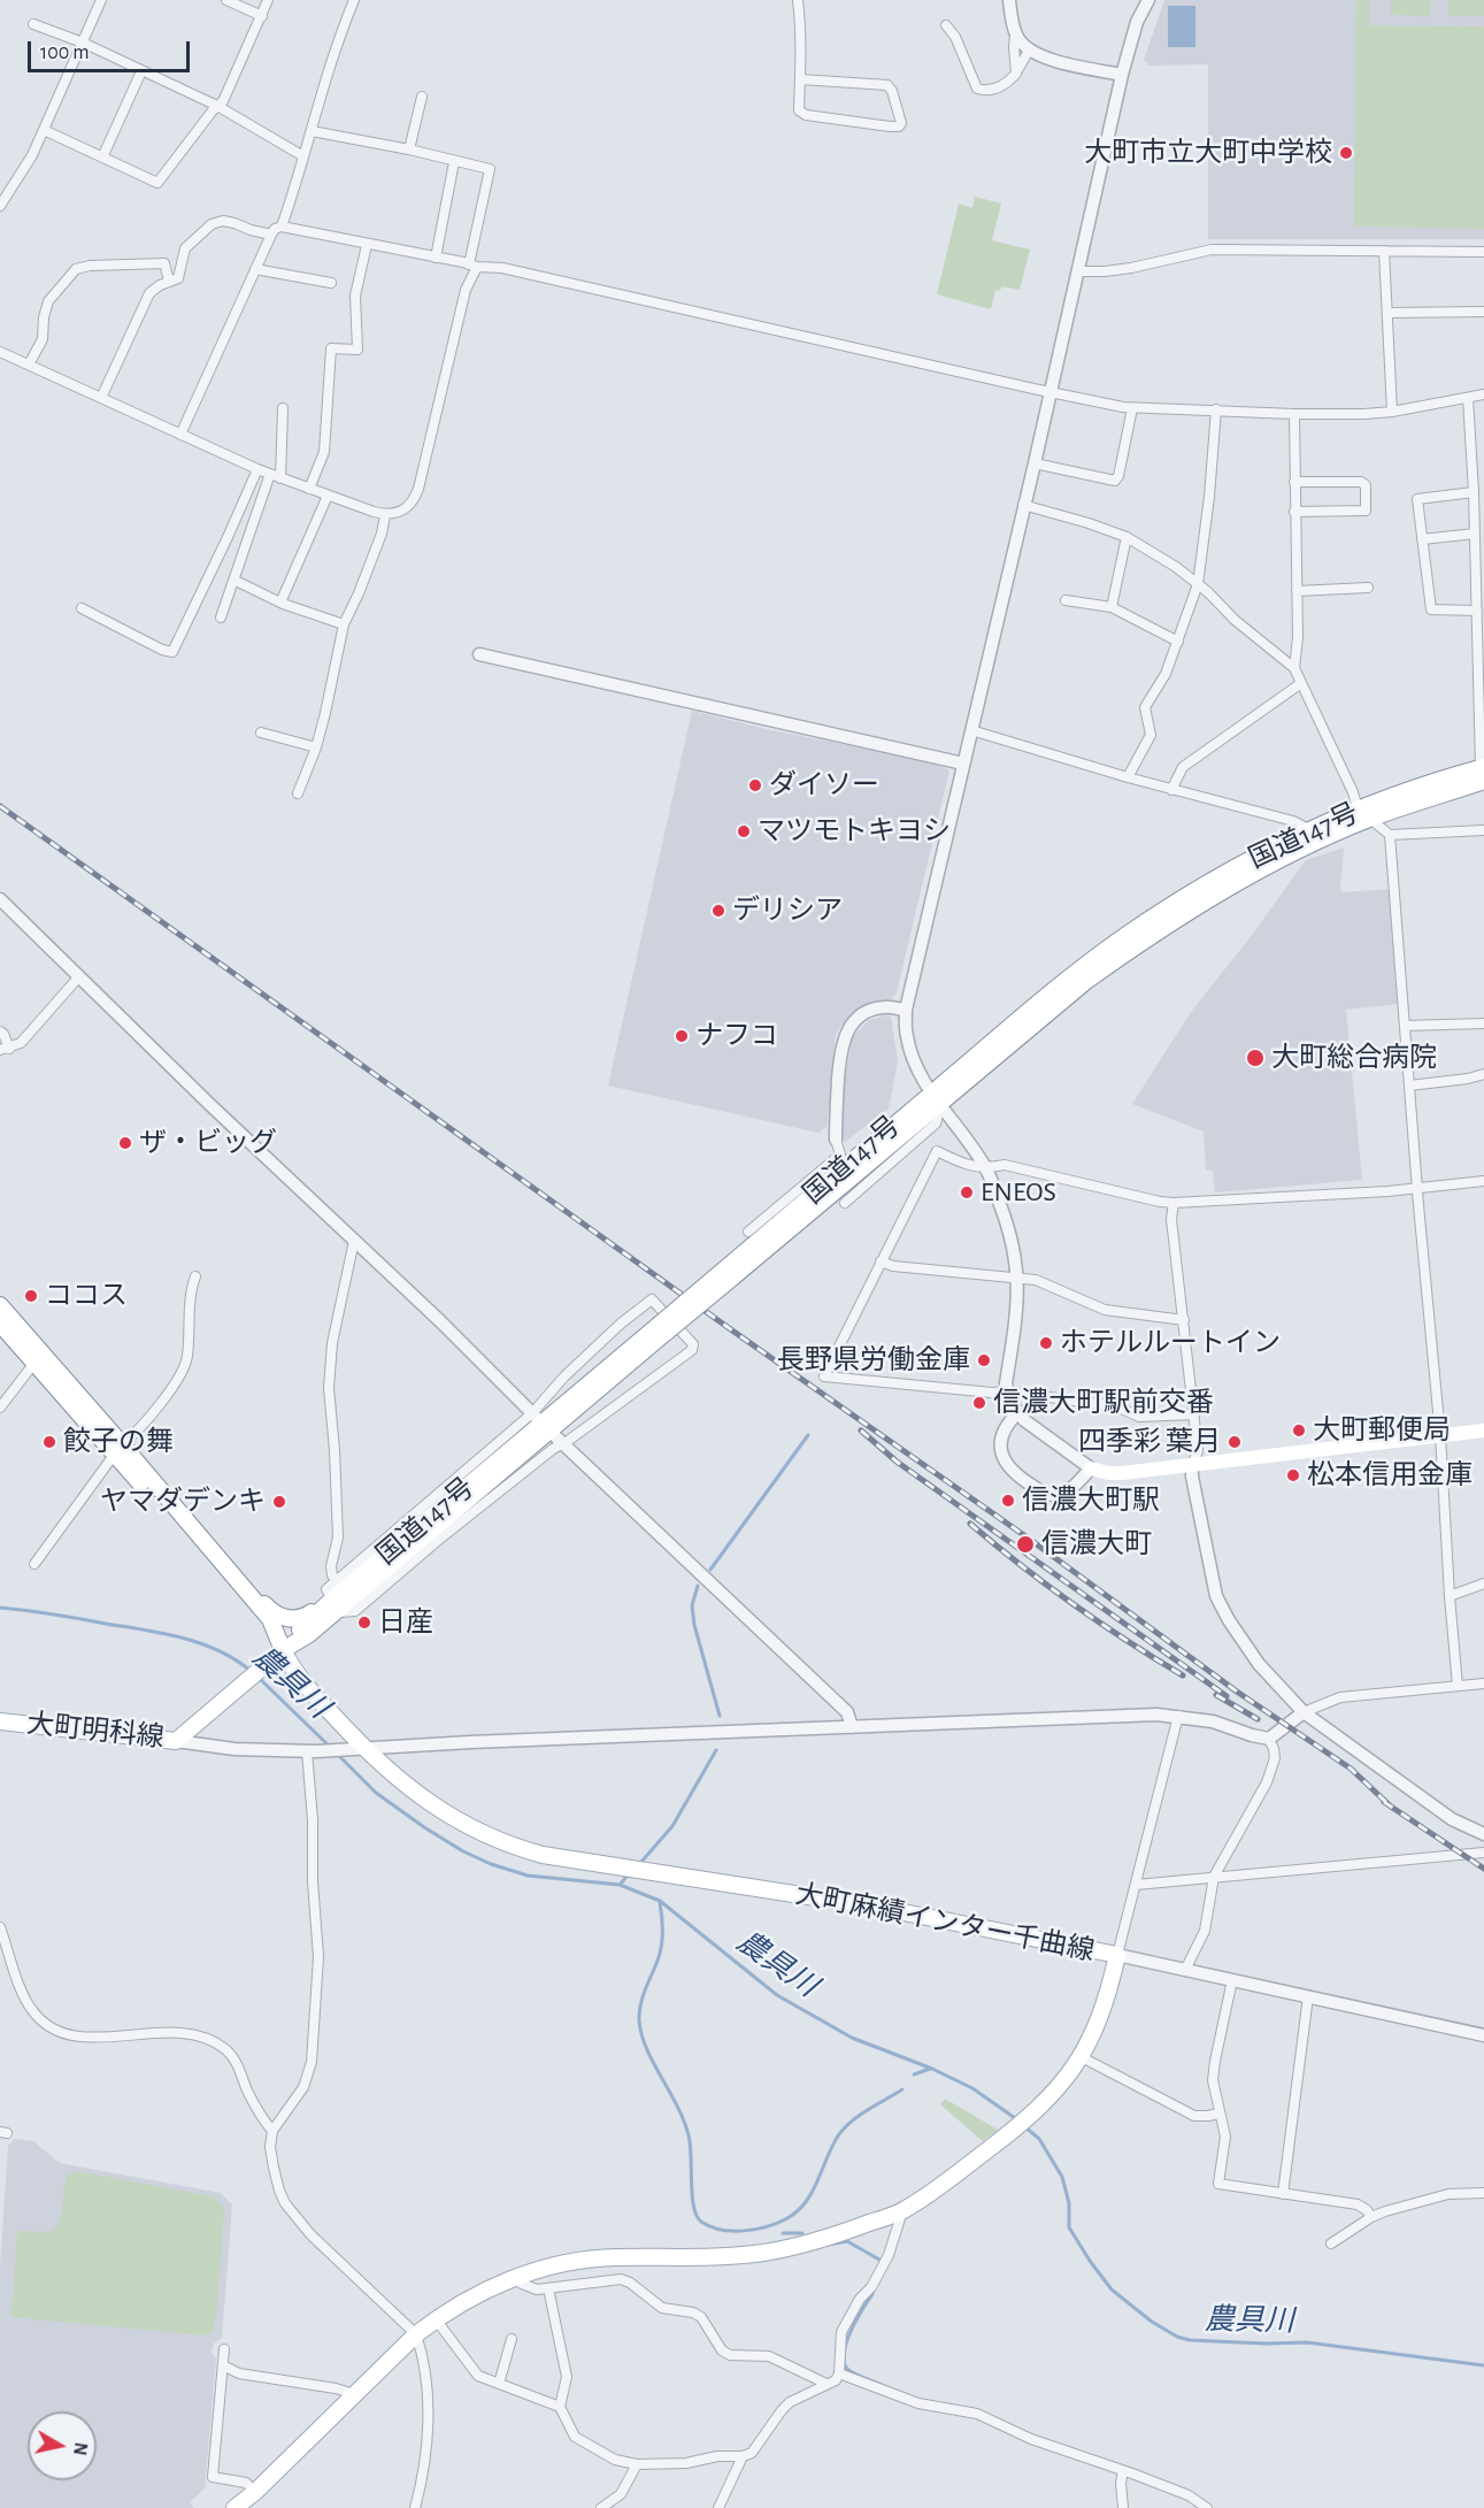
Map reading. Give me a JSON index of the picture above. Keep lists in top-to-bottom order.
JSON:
{
  "streets": {
    "main road": ["国道147号", "大町明科線", "大町麻績インター千曲線"]
  },
  "crossings": [
    ["国道147号", "大町明科線"],
    ["国道147号", "大町麻績インター千曲線"],
    ["大町明科線", "大町麻績インター千曲線"]
  ],
  "water": ["農具川"],
  "places": [
    "大町市立大町中学校",
    "ダイソー",
    "マツモトキヨシ",
    "デリシア",
    "ナフコ",
    "大町総合病院",
    "ザ・ビッグ",
    "ENEOS",
    "ココス",
    "ホテルルートイン",
    "長野県労働金庫",
    "信濃大町駅前交番",
    "大町郵便局",
    "餃子の舞",
    "四季彩 葉月",
    "松本信用金庫",
    "信濃大町駅",
    "ヤマダデンキ",
    "信濃大町",
    "日産"
  ],
  "scale_bar": "100 m",
  "north": "right"
}
